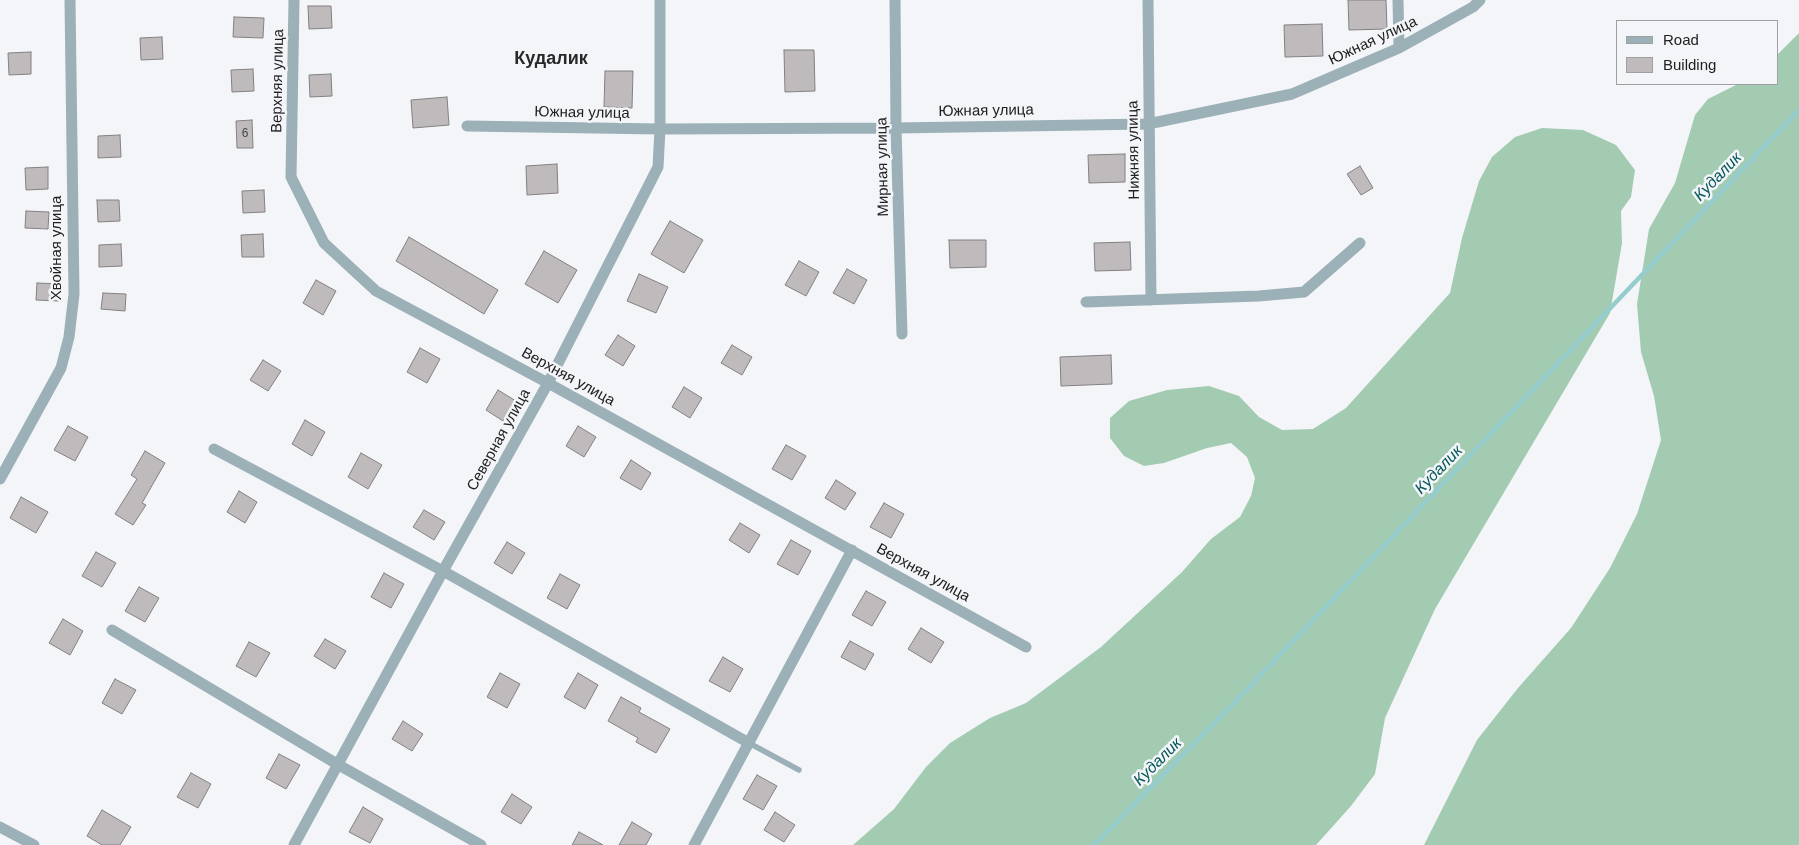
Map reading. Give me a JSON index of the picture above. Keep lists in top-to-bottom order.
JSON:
{
  "streets": {
    "street": [
      "Южная улица",
      "Верхняя улица",
      "Нижняя улица",
      "Мирная улица",
      "Хвойная улица",
      "Северная улица"
    ]
  },
  "crossings": [
    ["Южная улица", "Нижняя улица"],
    ["Южная улица", "Мирная улица"],
    ["Южная улица", "Северная улица"],
    ["Верхняя улица", "Северная улица"]
  ],
  "districts": ["Кудалик"],
  "water": ["Кудалик"],
  "house_numbers": ["6"],
  "legend": ["Road", "Building"]
}
